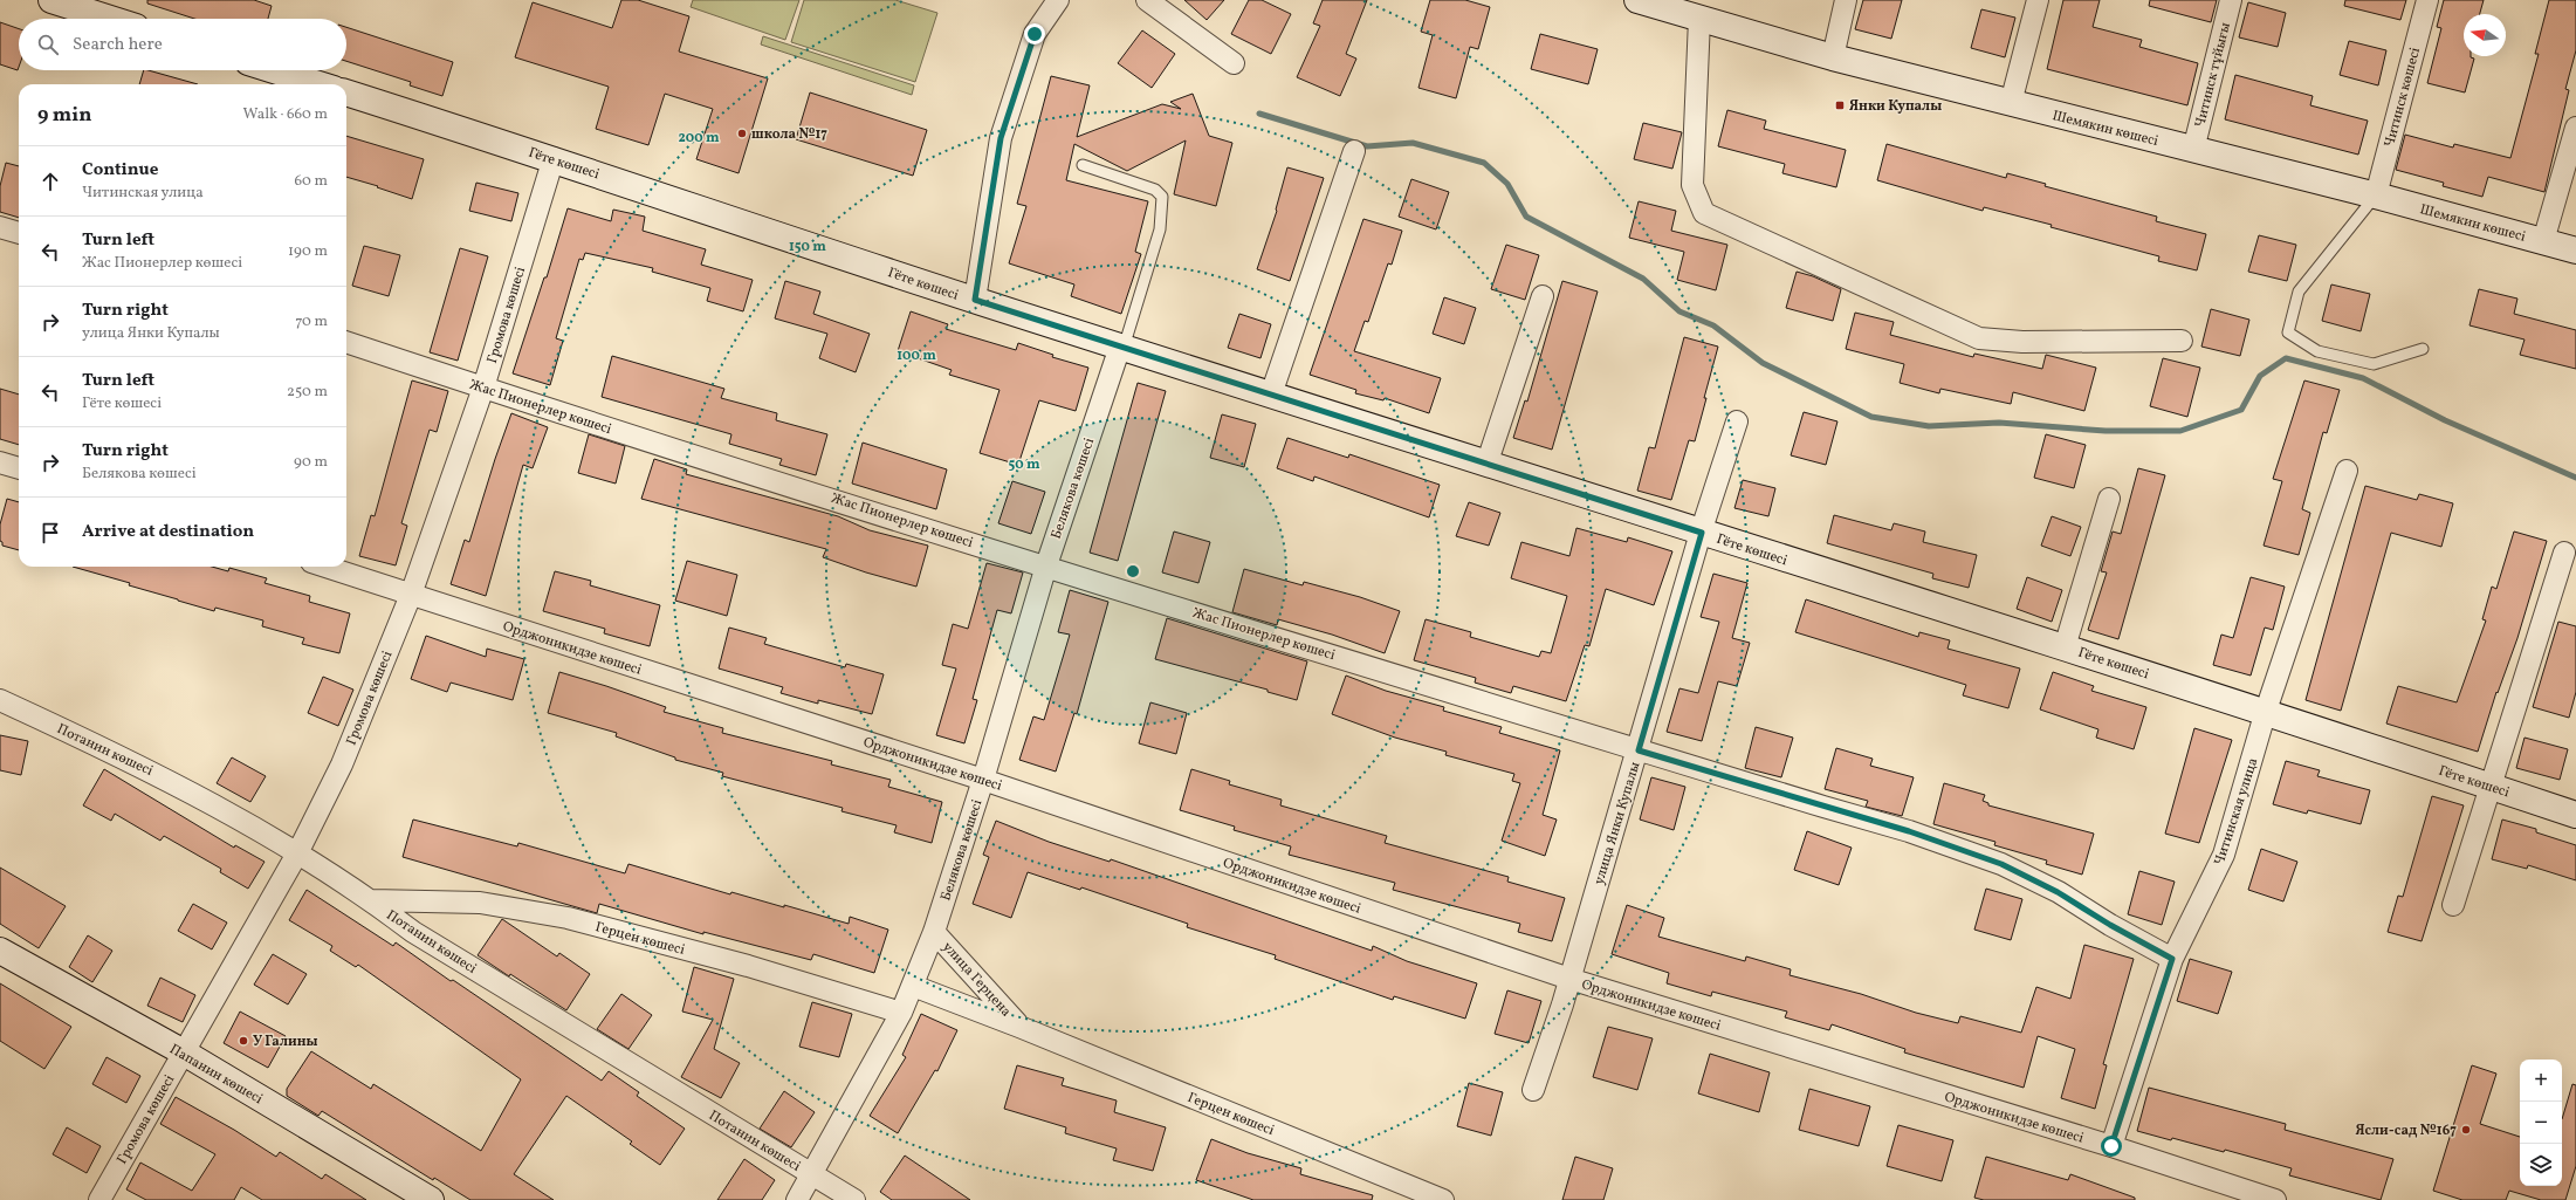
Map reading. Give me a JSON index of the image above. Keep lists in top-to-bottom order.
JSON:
{
  "streets": {
    "street": [
      "Читинск тұйығы",
      "Читинск көшесі",
      "Шемякин көшесі",
      "Гёте көшесі",
      "Громова көшесі",
      "Жас Пионерлер көшесі",
      "Белякова көшесі",
      "Орджоникидзе көшесі",
      "Потанин көшесі",
      "Читинская улица",
      "улица Янки Купалы",
      "Герцен көшесі",
      "улица Герцена",
      "Папанин көшесі"
    ]
  },
  "crossings": [
    ["Читинск тұйығы", "Шемякин көшесі"],
    ["Читинск көшесі", "Шемякин көшесі"],
    ["Гёте көшесі", "Громова көшесі"],
    ["Гёте көшесі", "Белякова көшесі"],
    ["Гёте көшесі", "Читинская улица"],
    ["Гёте көшесі", "улица Янки Купалы"],
    ["Громова көшесі", "Жас Пионерлер көшесі"],
    ["Громова көшесі", "Орджоникидзе көшесі"],
    ["Громова көшесі", "Потанин көшесі"],
    ["Громова көшесі", "Папанин көшесі"],
    ["Жас Пионерлер көшесі", "Белякова көшесі"],
    ["Жас Пионерлер көшесі", "Читинская улица"],
    ["Жас Пионерлер көшесі", "улица Янки Купалы"],
    ["Белякова көшесі", "Орджоникидзе көшесі"],
    ["Белякова көшесі", "Потанин көшесі"],
    ["Белякова көшесі", "Герцен көшесі"],
    ["Белякова көшесі", "улица Герцена"],
    ["Орджоникидзе көшесі", "Читинская улица"],
    ["Орджоникидзе көшесі", "улица Янки Купалы"],
    ["Потанин көшесі", "Герцен көшесі"],
    ["Герцен көшесі", "улица Герцена"]
  ],
  "places": {
    "transit": ["Янки Купалы"],
    "other": ["школа №17", "У Галины", "Ясли-сад №167"]
  },
  "north": "left",
  "page": {
    "search": "Search here",
    "heading": ["9 min", "Walk · 660 m"],
    "list": [
      ["Continue", "Читинская улица", "60 m"],
      ["Turn left", "Жас Пионерлер көшесі", "190 m"],
      ["Turn right", "улица Янки Купалы", "70 m"],
      ["Turn left", "Гёте көшесі", "250 m"],
      ["Turn right", "Белякова көшесі", "90 m"],
      "Arrive at destination"
    ],
    "map_buttons": ["+", "−"]
  },
  "rings": [
    "200 m",
    "150 m",
    "100 m",
    "50 m"
  ]
}
